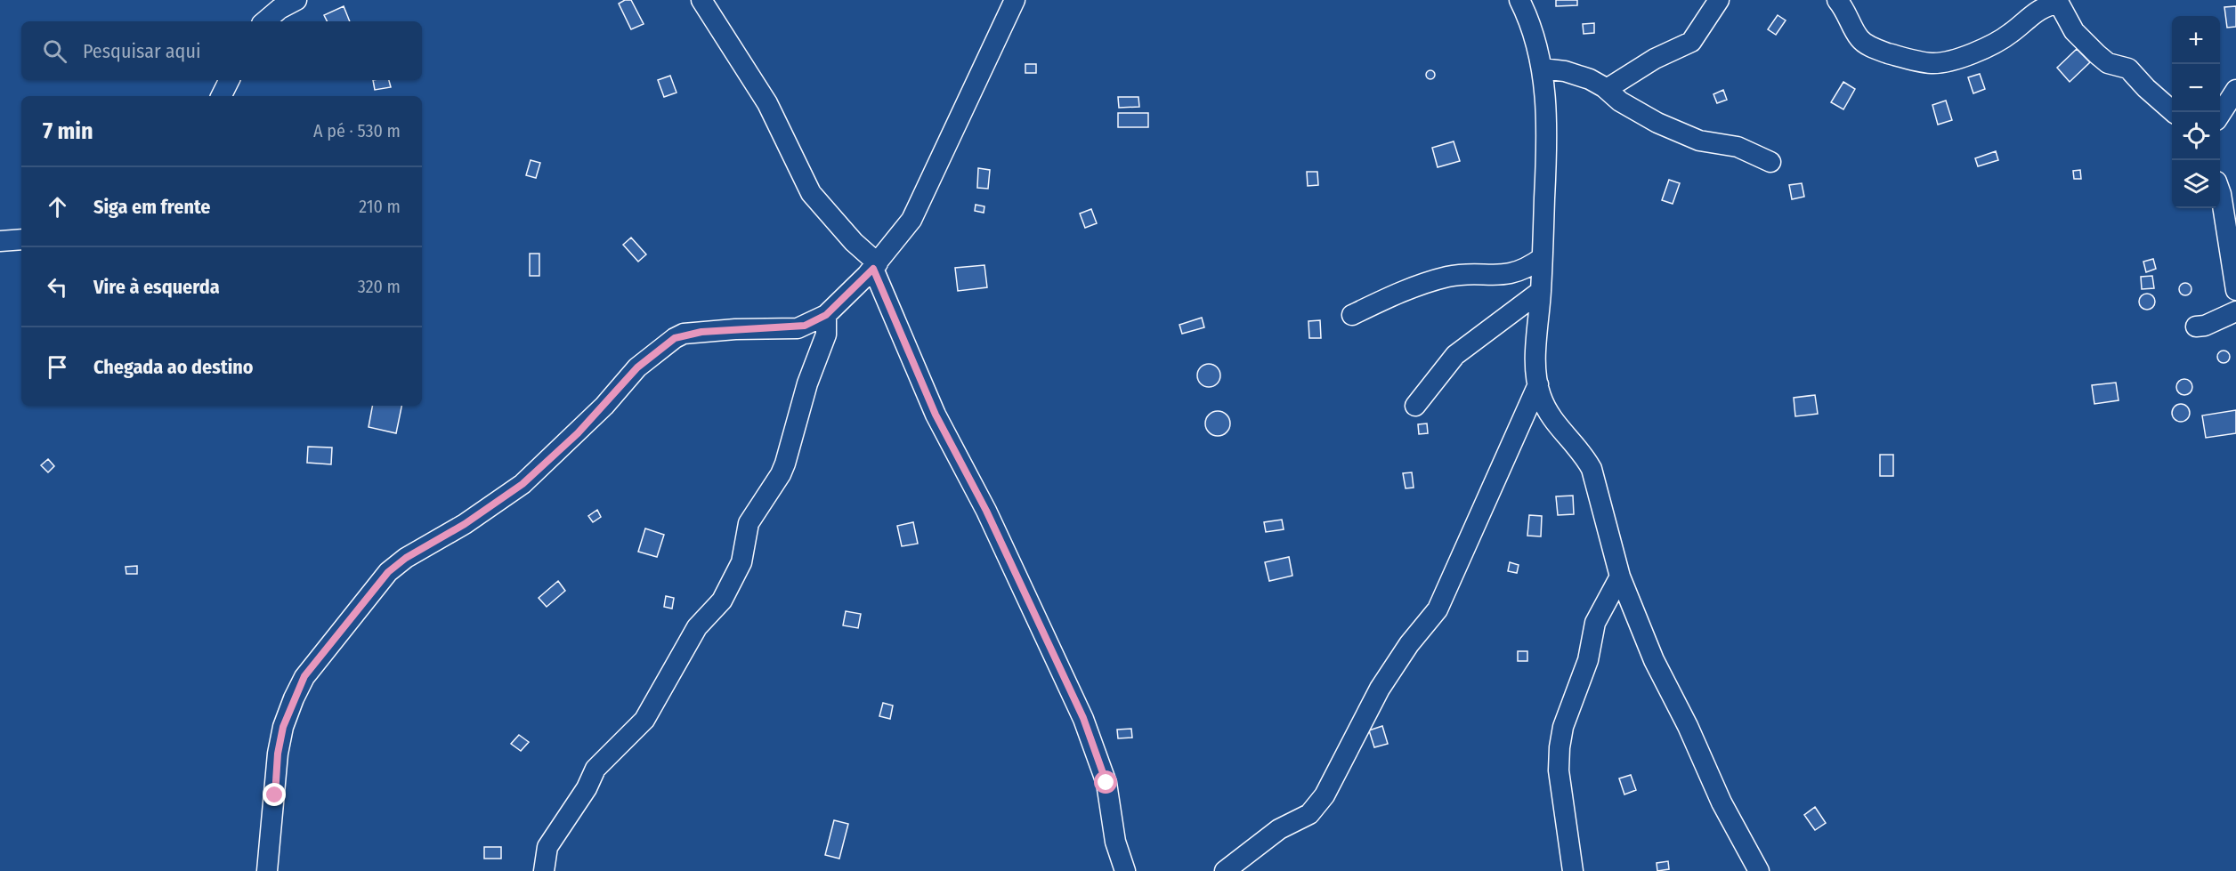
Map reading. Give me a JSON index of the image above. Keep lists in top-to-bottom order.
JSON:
{
  "page": {
    "map_buttons": ["+", "−"],
    "search": "Pesquisar aqui",
    "heading": ["7 min", "A pé · 530 m"],
    "list": [
      ["Siga em frente", "210 m"],
      ["Vire à esquerda", "320 m"],
      "Chegada ao destino"
    ]
  }
}
